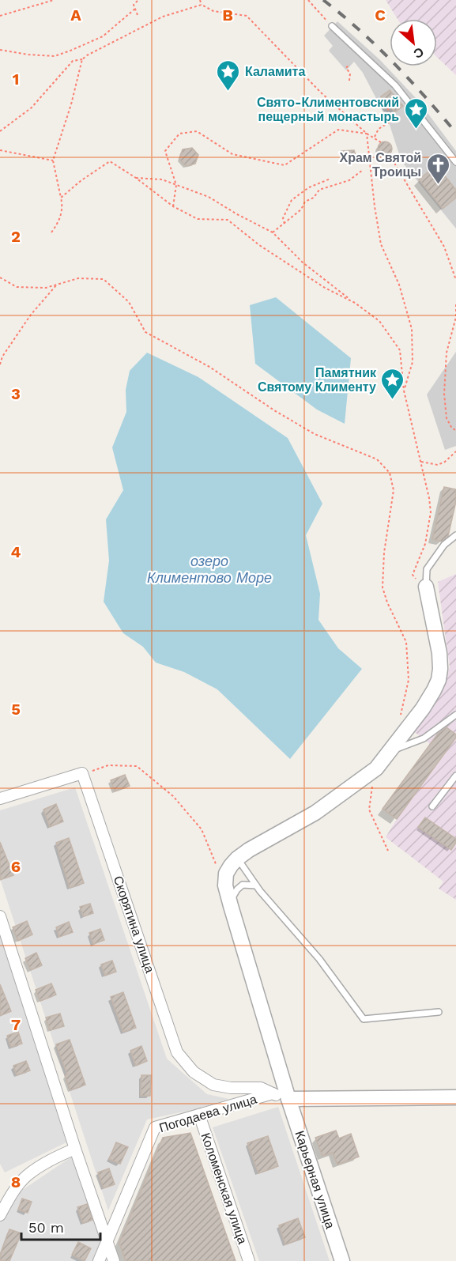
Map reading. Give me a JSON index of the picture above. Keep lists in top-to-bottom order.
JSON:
{
  "streets": {
    "street": [
      "Скорятина улица",
      "Погодаева улица",
      "Карьерная улица",
      "Коломенская улица"
    ]
  },
  "crossings": [
    ["Скорятина улица", "Погодаева улица"],
    ["Погодаева улица", "Карьерная улица"],
    ["Погодаева улица", "Коломенская улица"]
  ],
  "water": ["озеро Климентово Море"],
  "places": {
    "place": ["Каламита", "Свято-Климентовский пещерный монастырь", "Памятник Святому Клименту"],
    "church": ["Храм Святой Троицы"]
  },
  "scale_bar": "50 m",
  "north": "bottom right",
  "grid": {
    "columns": ["A", "B", "C"],
    "rows": [
      "1",
      "2",
      "3",
      "4",
      "5",
      "6",
      "7",
      "8"
    ]
  }
}
